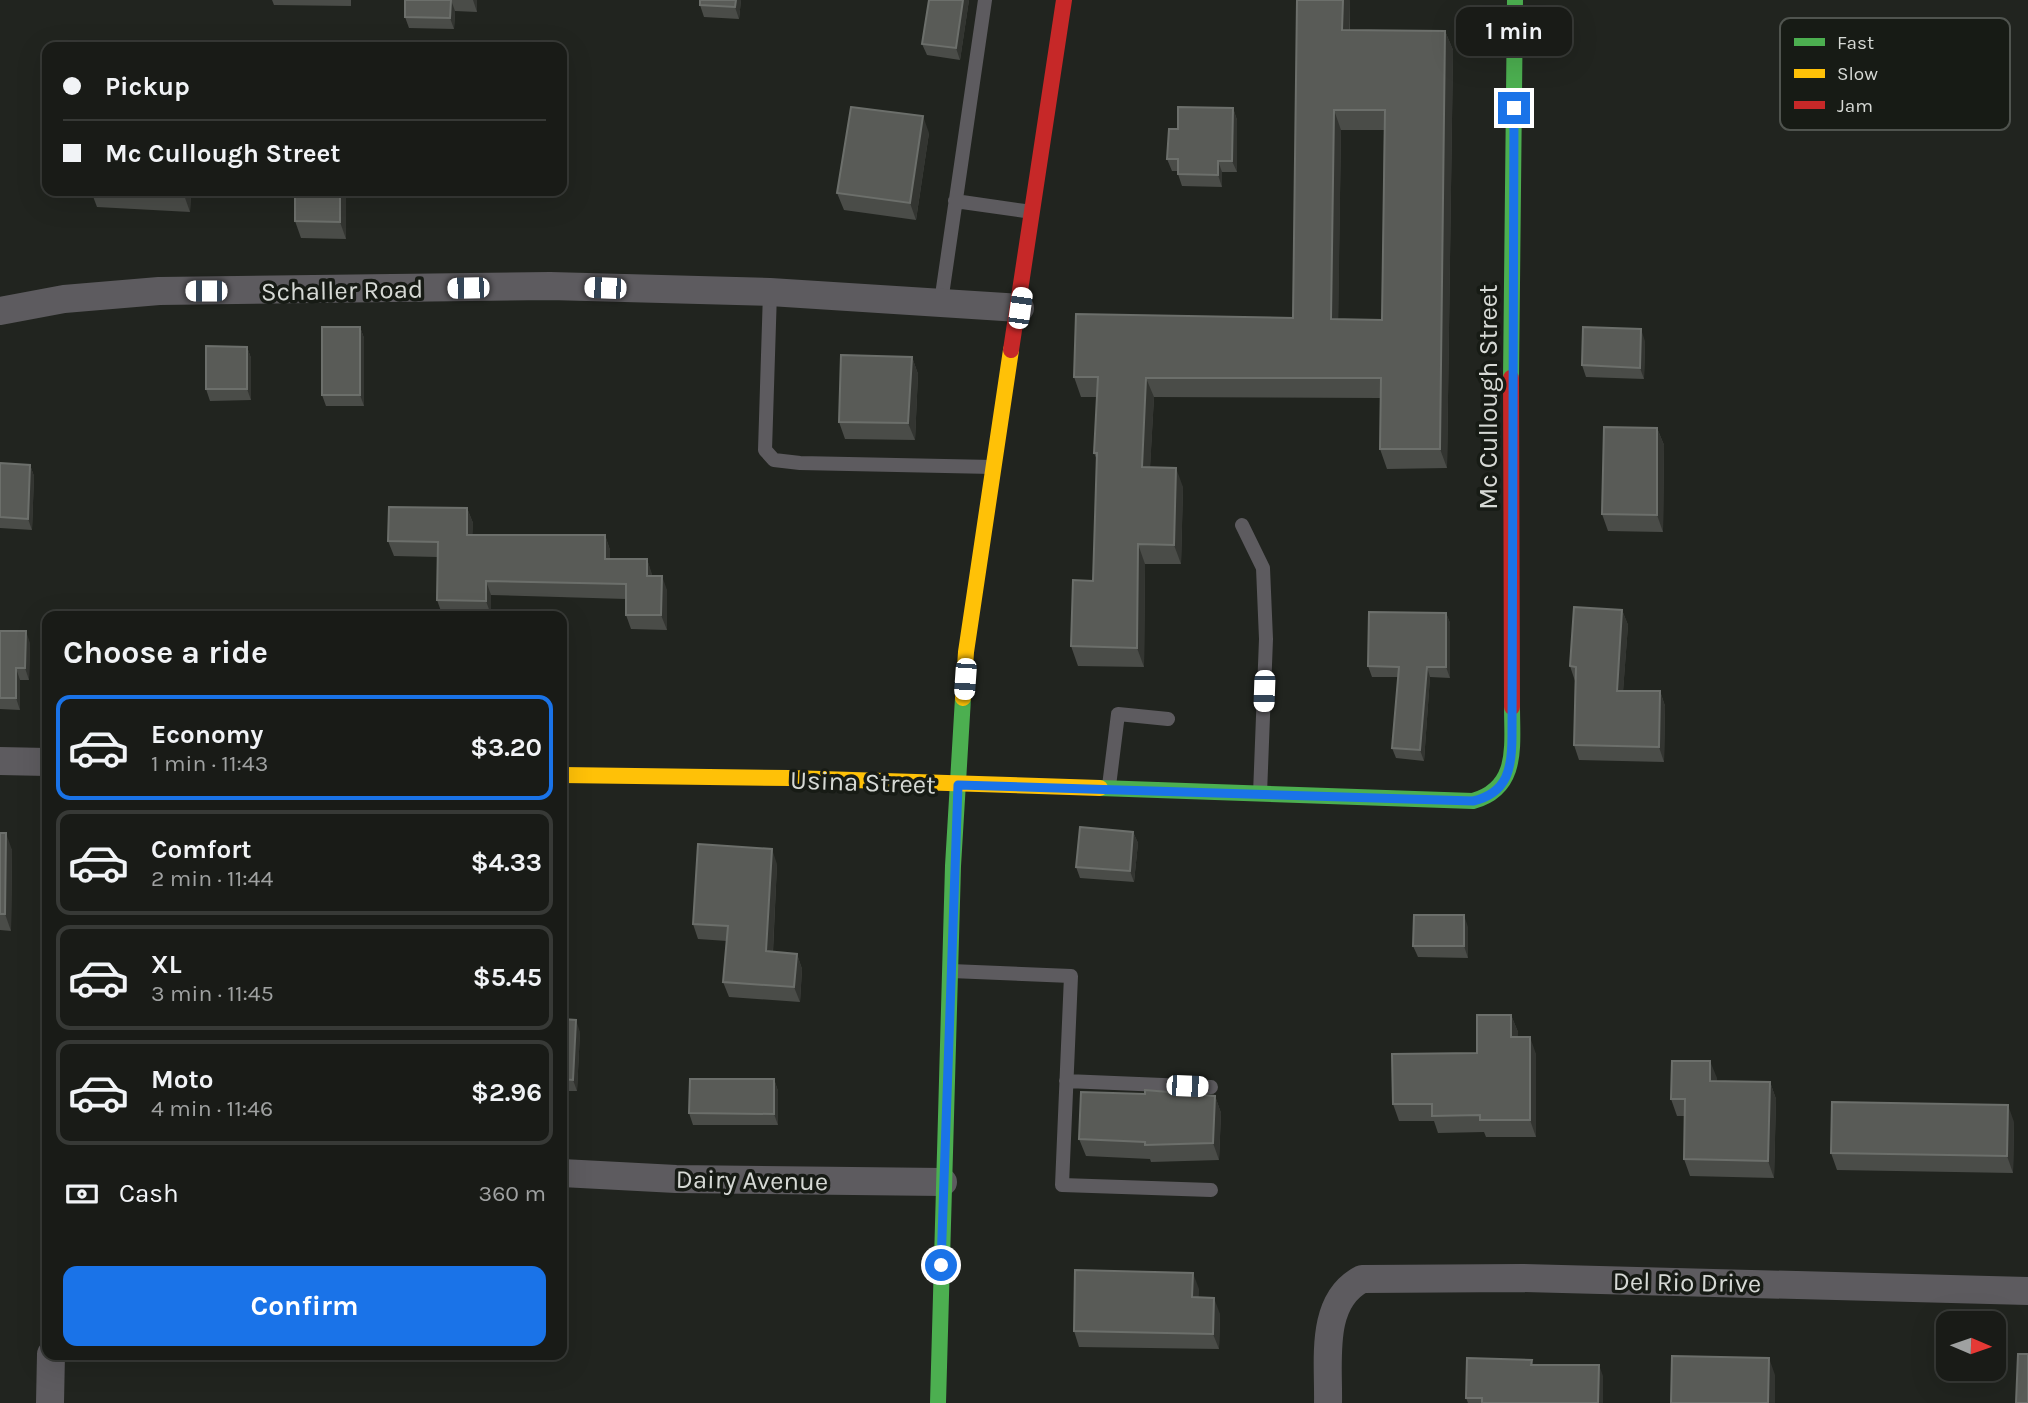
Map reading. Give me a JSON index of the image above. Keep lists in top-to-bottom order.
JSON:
{
  "streets": {
    "main road": ["Mc Cullough Street", "Usina Street"],
    "street": ["Schaller Road", "Dairy Avenue", "Del Rio Drive"]
  },
  "crossings": [
    ["Mc Cullough Street", "Usina Street"]
  ],
  "legend": ["Fast", "Slow", "Jam"],
  "north": "right",
  "page": {
    "bubble": "1 min",
    "banner": ["Pickup", "Mc Cullough Street"],
    "heading": "Choose a ride",
    "list": [
      {
        "name": "Economy",
        "note": "1 min · 11:43",
        "value": "$3.20"
      },
      {
        "name": "Comfort",
        "note": "2 min · 11:44",
        "value": "$4.33"
      },
      {
        "name": "XL",
        "note": "3 min · 11:45",
        "value": "$5.45"
      },
      {
        "name": "Moto",
        "note": "4 min · 11:46",
        "value": "$2.96"
      }
    ],
    "pay": ["Cash", "360 m"],
    "buttons": "Confirm"
  }
}
